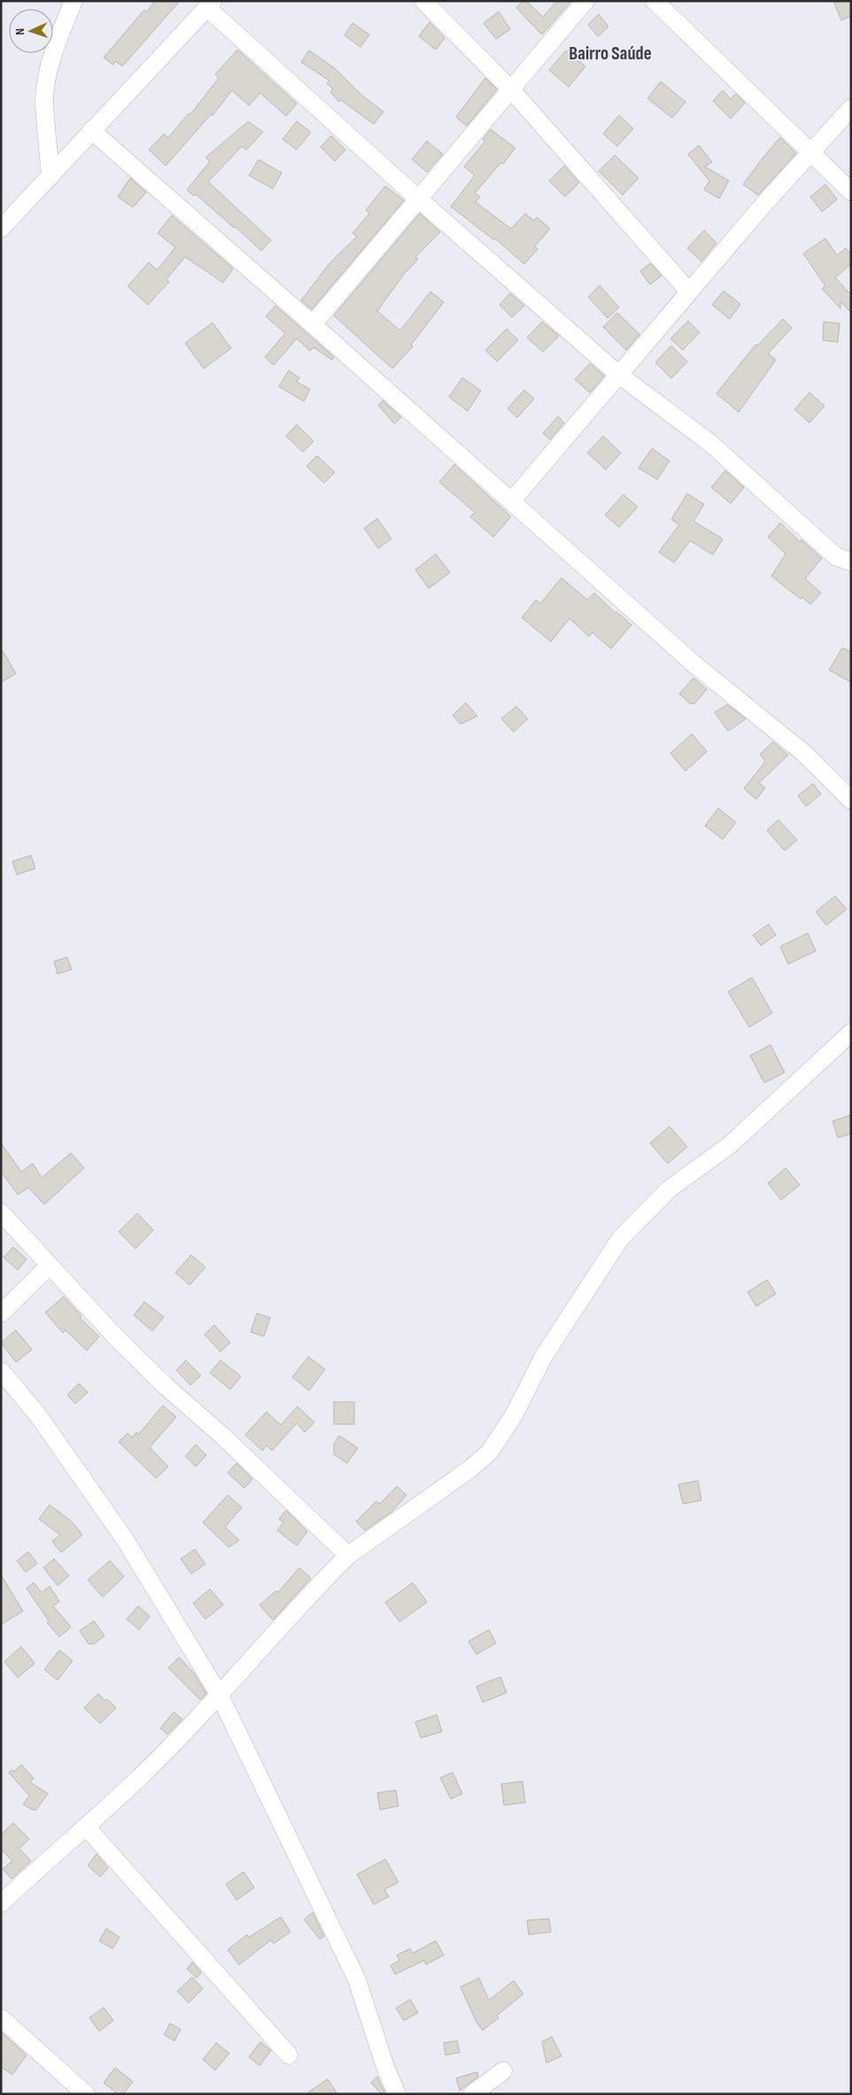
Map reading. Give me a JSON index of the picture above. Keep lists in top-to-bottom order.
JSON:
{
  "districts": ["Bairro Saúde"],
  "north": "left"
}
